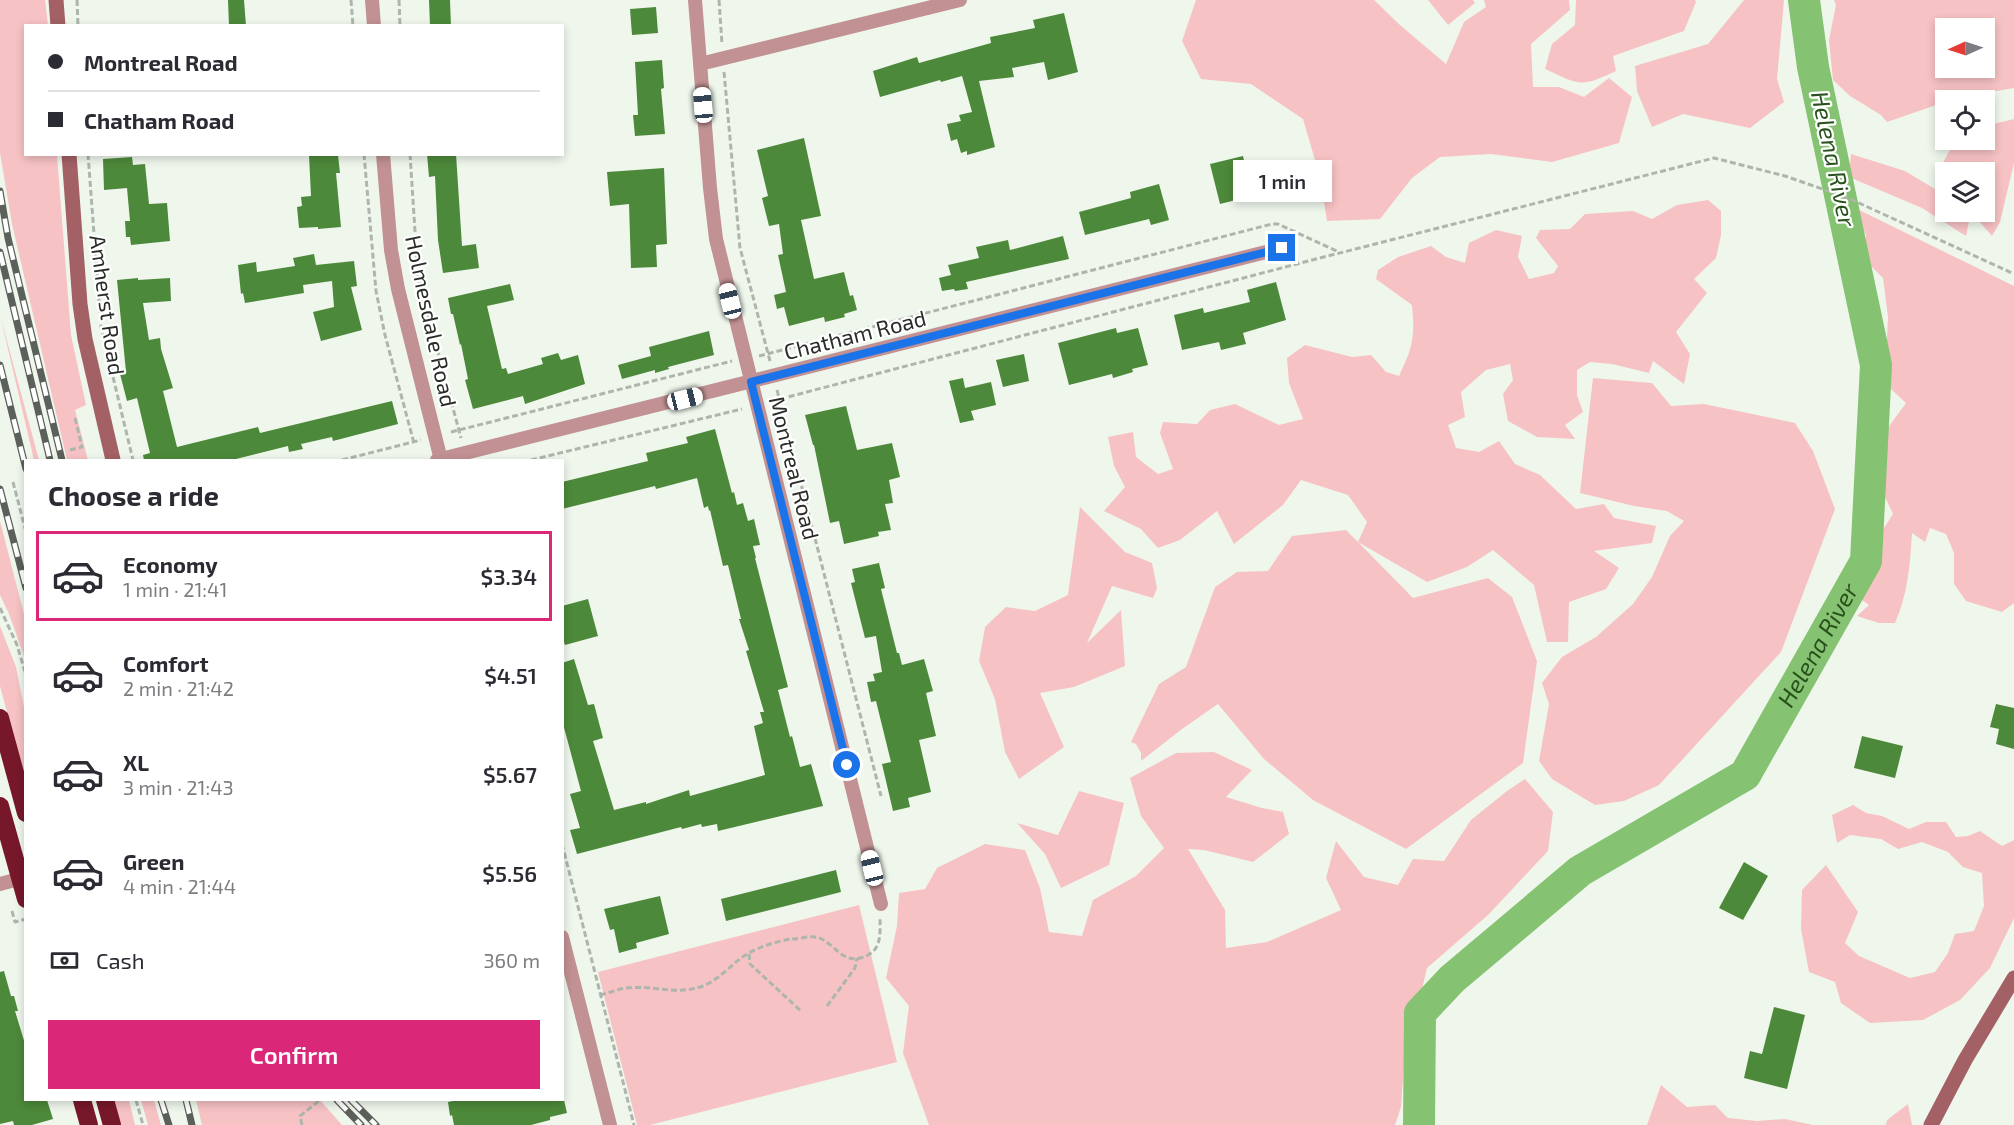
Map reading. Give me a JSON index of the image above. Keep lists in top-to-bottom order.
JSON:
{
  "streets": {
    "street": [
      "Amherst Road",
      "Holmesdale Road",
      "Chatham Road",
      "Montreal Road"
    ]
  },
  "crossings": [
    ["Chatham Road", "Montreal Road"]
  ],
  "water": ["Helena River"],
  "north": "left",
  "page": {
    "banner": ["Montreal Road", "Chatham Road"],
    "bubble": "1 min",
    "heading": "Choose a ride",
    "list": [
      {
        "name": "Economy",
        "note": "1 min · 21:41",
        "value": "$3.34"
      },
      {
        "name": "Comfort",
        "note": "2 min · 21:42",
        "value": "$4.51"
      },
      {
        "name": "XL",
        "note": "3 min · 21:43",
        "value": "$5.67"
      },
      {
        "name": "Green",
        "note": "4 min · 21:44",
        "value": "$5.56"
      }
    ],
    "pay": ["Cash", "360 m"],
    "buttons": "Confirm"
  }
}
